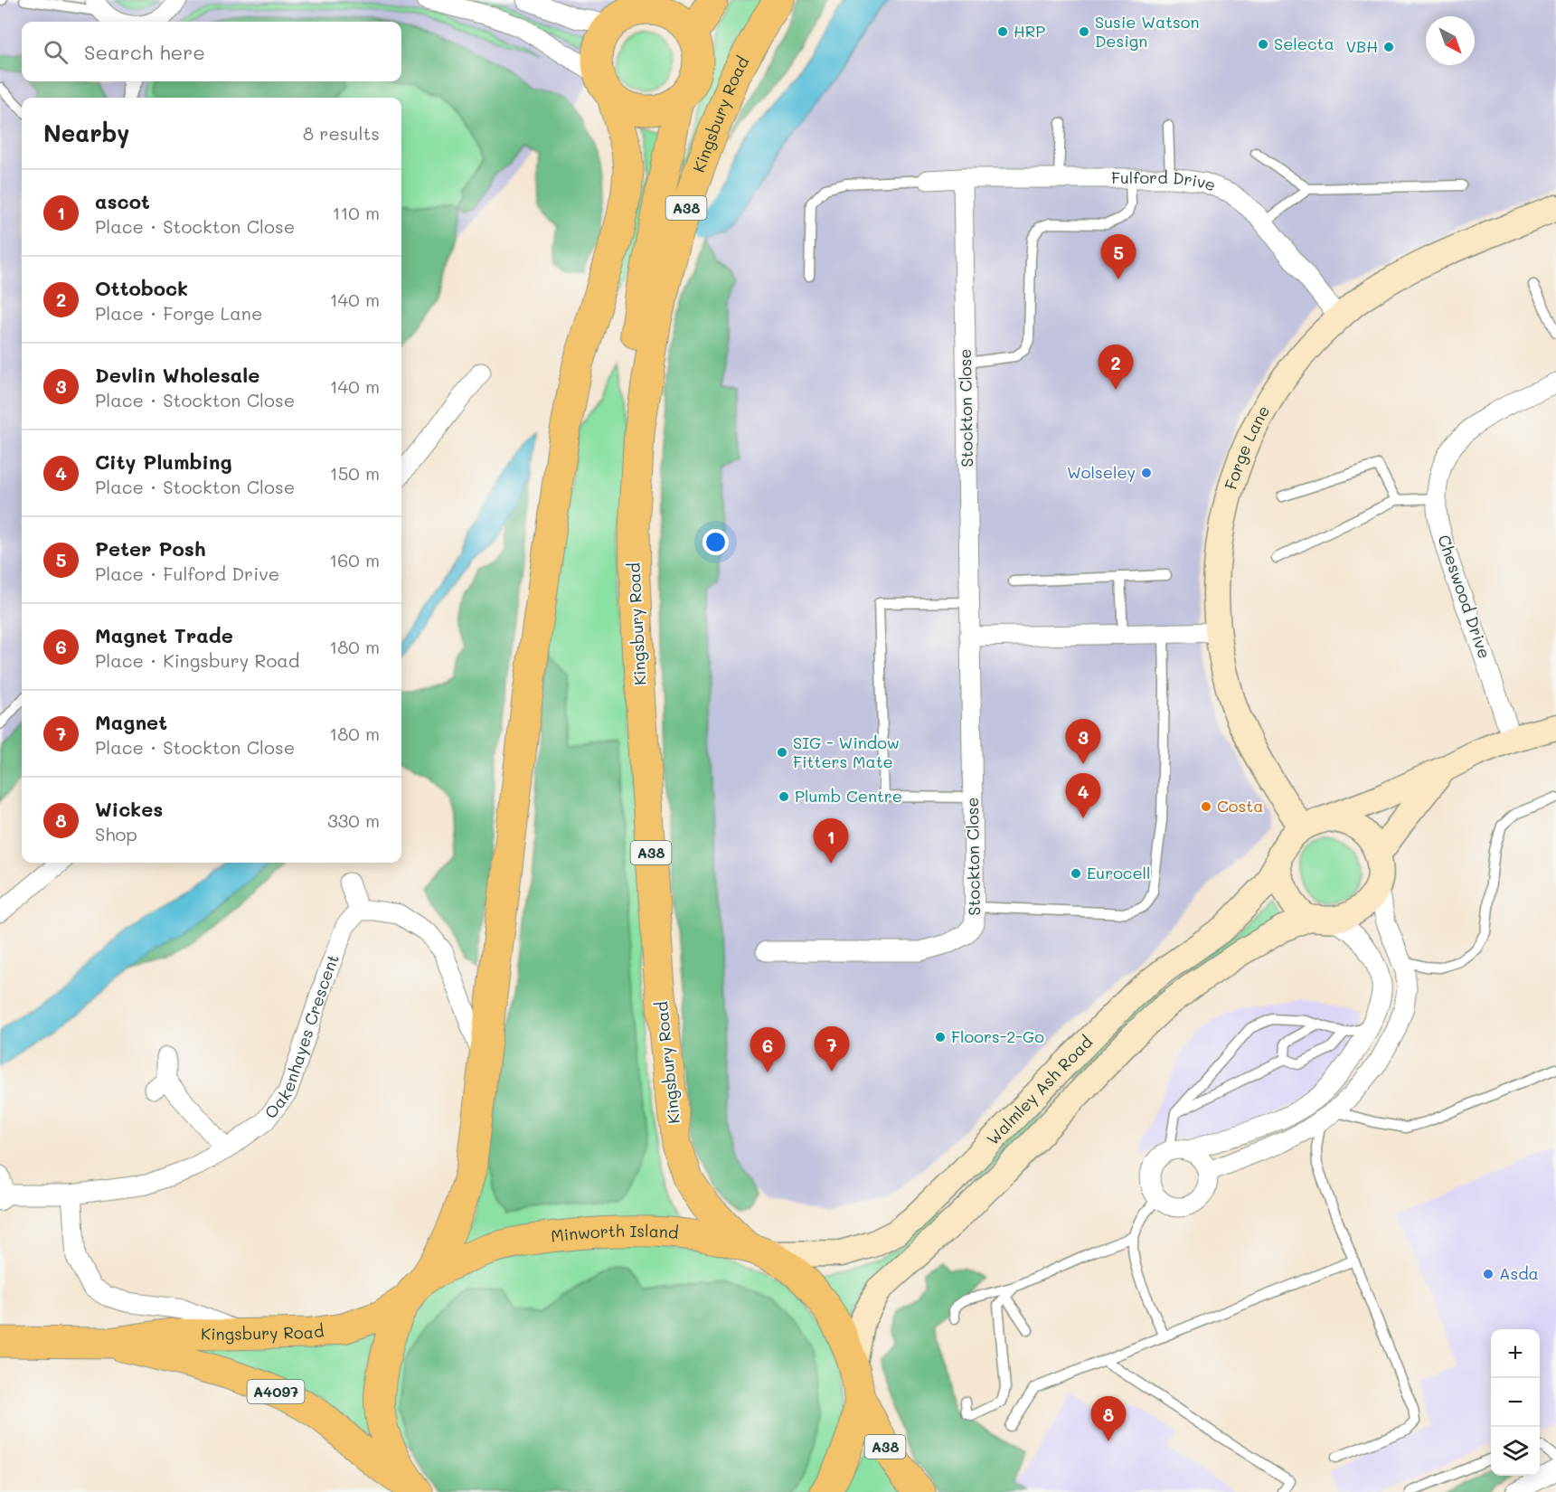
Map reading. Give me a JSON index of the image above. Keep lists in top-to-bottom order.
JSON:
{
  "streets": {
    "main road": [
      "Kingsbury Road",
      "A38",
      "Minworth Island",
      "A4097"
    ],
    "street": [
      "Fulford Drive",
      "Stockton Close",
      "Forge Lane",
      "Cheswood Drive",
      "Oakenhayes Crescent",
      "Walmley Ash Road"
    ]
  },
  "crossings": [
    ["Kingsbury Road", "A38"],
    ["Kingsbury Road", "Walmley Ash Road"],
    ["Kingsbury Road", "Minworth Island"],
    ["Fulford Drive", "Stockton Close"],
    ["Fulford Drive", "Forge Lane"],
    ["A38", "Walmley Ash Road"],
    ["A38", "Minworth Island"],
    ["Forge Lane", "Walmley Ash Road"],
    ["Walmley Ash Road", "Minworth Island"]
  ],
  "places": [
    "HRP",
    "Susie Watson Design",
    "Selecta",
    "VBH",
    "Wolseley",
    "SIG - Window Fitters Mate",
    "Plumb Centre",
    "Costa",
    "Eurocell",
    "Floors-2-Go",
    "Asda"
  ],
  "north": "bottom right",
  "page": {
    "search": "Search here",
    "heading": ["Nearby", "8 results"],
    "list": [
      {
        "mark": "1",
        "name": "ascot",
        "note": "Place · Stockton Close",
        "value": "110 m"
      },
      {
        "mark": "2",
        "name": "Ottobock",
        "note": "Place · Forge Lane",
        "value": "140 m"
      },
      {
        "mark": "3",
        "name": "Devlin Wholesale",
        "note": "Place · Stockton Close",
        "value": "140 m"
      },
      {
        "mark": "4",
        "name": "City Plumbing",
        "note": "Place · Stockton Close",
        "value": "150 m"
      },
      {
        "mark": "5",
        "name": "Peter Posh",
        "note": "Place · Fulford Drive",
        "value": "160 m"
      },
      {
        "mark": "6",
        "name": "Magnet Trade",
        "note": "Place · Kingsbury Road",
        "value": "180 m"
      },
      {
        "mark": "7",
        "name": "Magnet",
        "note": "Place · Stockton Close",
        "value": "180 m"
      },
      {
        "mark": "8",
        "name": "Wickes",
        "note": "Shop",
        "value": "330 m"
      }
    ],
    "pins": [
      "5",
      "2",
      "3",
      "4",
      "1",
      "7",
      "6",
      "8"
    ],
    "map_buttons": ["+", "−"]
  }
}
